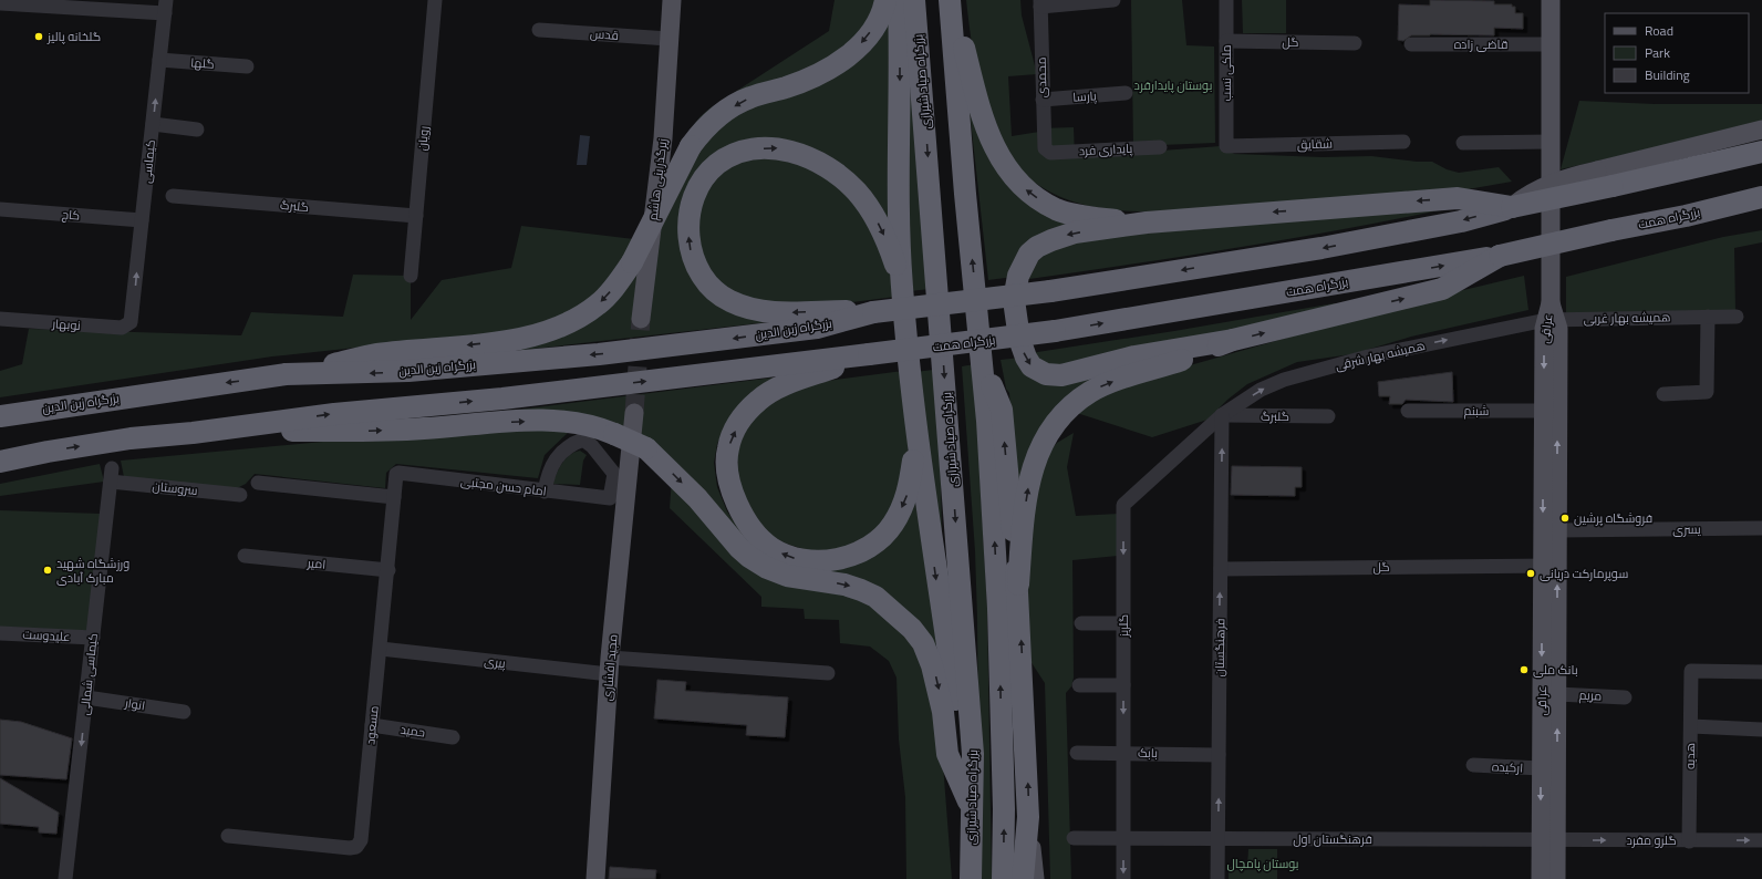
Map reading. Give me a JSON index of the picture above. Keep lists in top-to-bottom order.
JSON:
{
  "streets": {
    "highway": ["بزرگراه صیاد شیرازی", "بزرگراه همت", "بزرگراه زین الدین"],
    "main road": ["زیرگذر بنی هاشم", "عراقی", "مجید افشاری"],
    "street": [
      "قدس",
      "گل",
      "قاضی زاده",
      "گلها",
      "ملکی نسب",
      "محمدی",
      "پارسا",
      "رویان",
      "شقایق",
      "پایداری فرد",
      "کیماسی",
      "گلبرگ",
      "کاج",
      "همیشه بهار غربی",
      "نوبهار",
      "همیشه بهار شرقی",
      "شبنم",
      "امام حسن مجتبی",
      "سروستان",
      "یسری",
      "امیر",
      "گلریز",
      "علیدوست",
      "فرهنگستان",
      "پیری",
      "کیماسی شمالی",
      "مریم",
      "انوار",
      "مسعود",
      "حمید",
      "بابک",
      "هدیه",
      "ارکیده",
      "فرهنگستان اول",
      "گلرو مفرد"
    ]
  },
  "crossings": [
    ["قدس", "زیرگذر بنی هاشم"],
    ["گل", "ملکی نسب"],
    ["گل", "عراقی"],
    ["گل", "فرهنگستان"],
    ["قاضی زاده", "عراقی"],
    ["گلها", "کیماسی"],
    ["ملکی نسب", "شقایق"],
    ["محمدی", "پارسا"],
    ["محمدی", "پایداری فرد"],
    ["رویان", "گلبرگ"],
    ["کیماسی", "کاج"],
    ["کیماسی", "نوبهار"],
    ["گلبرگ", "همیشه بهار شرقی"],
    ["گلبرگ", "گلریز"],
    ["گلبرگ", "فرهنگستان"],
    ["همیشه بهار غربی", "عراقی"],
    ["همیشه بهار غربی", "همیشه بهار شرقی"],
    ["عراقی", "همیشه بهار شرقی"],
    ["عراقی", "شبنم"],
    ["عراقی", "یسری"],
    ["عراقی", "مریم"],
    ["عراقی", "ارکیده"],
    ["عراقی", "فرهنگستان اول"],
    ["عراقی", "گلرو مفرد"],
    ["همیشه بهار شرقی", "گلریز"],
    ["همیشه بهار شرقی", "فرهنگستان"],
    ["امام حسن مجتبی", "مسعود"],
    ["سروستان", "کیماسی شمالی"],
    ["امیر", "مسعود"],
    ["گلریز", "فرهنگستان"],
    ["گلریز", "بابک"],
    ["گلریز", "فرهنگستان اول"],
    ["علیدوست", "کیماسی شمالی"],
    ["فرهنگستان", "بابک"],
    ["فرهنگستان", "فرهنگستان اول"],
    ["پیری", "مجید افشاری"],
    ["پیری", "مسعود"],
    ["کیماسی شمالی", "انوار"],
    ["مسعود", "حمید"],
    ["هدیه", "گلرو مفرد"],
    ["فرهنگستان اول", "گلرو مفرد"]
  ],
  "one_way": [
    "کیماسی",
    "همیشه بهار شرقی",
    "گلریز",
    "فرهنگستان",
    "کیماسی شمالی"
  ],
  "parks": ["بوستان پایدارفرد", "بوستان پامچال"],
  "places": [
    "گلخانه پالیز",
    "فروشگاه پرشین",
    "ورزشگاه شهید مبارک آبادی",
    "سوپرمارکت دریانی",
    "بانک ملی"
  ],
  "legend": ["Road", "Park", "Building"]
}
